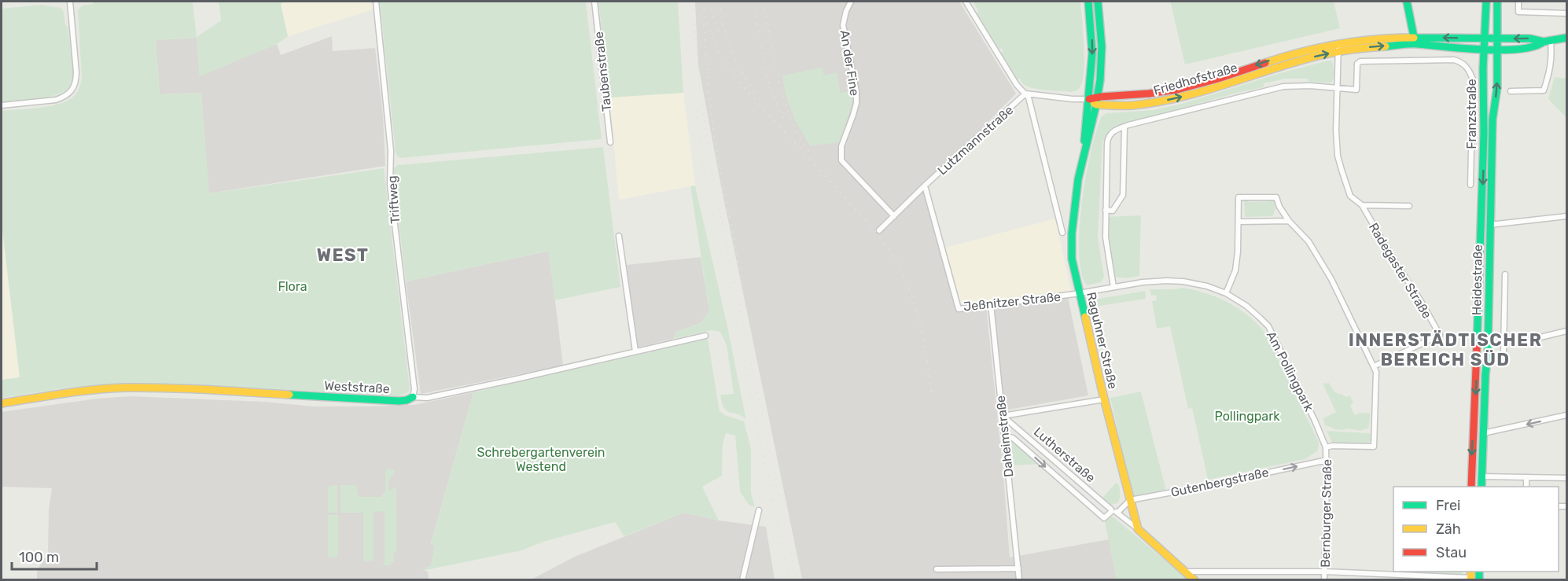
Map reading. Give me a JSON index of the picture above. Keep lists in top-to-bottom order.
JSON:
{
  "streets": {
    "main road": [
      "Friedhofstraße",
      "Franzstraße",
      "Heidestraße",
      "Raguhner Straße",
      "Weststraße",
      "Lutherstraße"
    ],
    "street": [
      "An der Fine",
      "Taubenstraße",
      "Lutzmannstraße",
      "Triftweg",
      "Radegaster Straße",
      "Jeßnitzer Straße",
      "Am Pollingpark",
      "Daheimstraße",
      "Gutenbergstraße",
      "Bernburger Straße"
    ]
  },
  "crossings": [
    ["An der Fine", "Lutzmannstraße"],
    ["Friedhofstraße", "Franzstraße"],
    ["Friedhofstraße", "Radegaster Straße"],
    ["Friedhofstraße", "Raguhner Straße"],
    ["Franzstraße", "Radegaster Straße"],
    ["Franzstraße", "Heidestraße"],
    ["Franzstraße", "Raguhner Straße"],
    ["Lutzmannstraße", "Jeßnitzer Straße"],
    ["Triftweg", "Weststraße"],
    ["Radegaster Straße", "Raguhner Straße"],
    ["Jeßnitzer Straße", "Raguhner Straße"],
    ["Jeßnitzer Straße", "Am Pollingpark"],
    ["Jeßnitzer Straße", "Daheimstraße"],
    ["Raguhner Straße", "Am Pollingpark"],
    ["Raguhner Straße", "Lutherstraße"],
    ["Raguhner Straße", "Gutenbergstraße"],
    ["Am Pollingpark", "Bernburger Straße"],
    ["Daheimstraße", "Lutherstraße"],
    ["Gutenbergstraße", "Bernburger Straße"]
  ],
  "one_way": ["Gutenbergstraße"],
  "districts": ["WEST", "INNERSTÄDTISCHER BEREICH SÜD"],
  "parks": ["Flora", "Pollingpark", "Schrebergartenverein Westend"],
  "legend": ["Frei", "Zäh", "Stau"],
  "scale_bar": "100 m"
}
